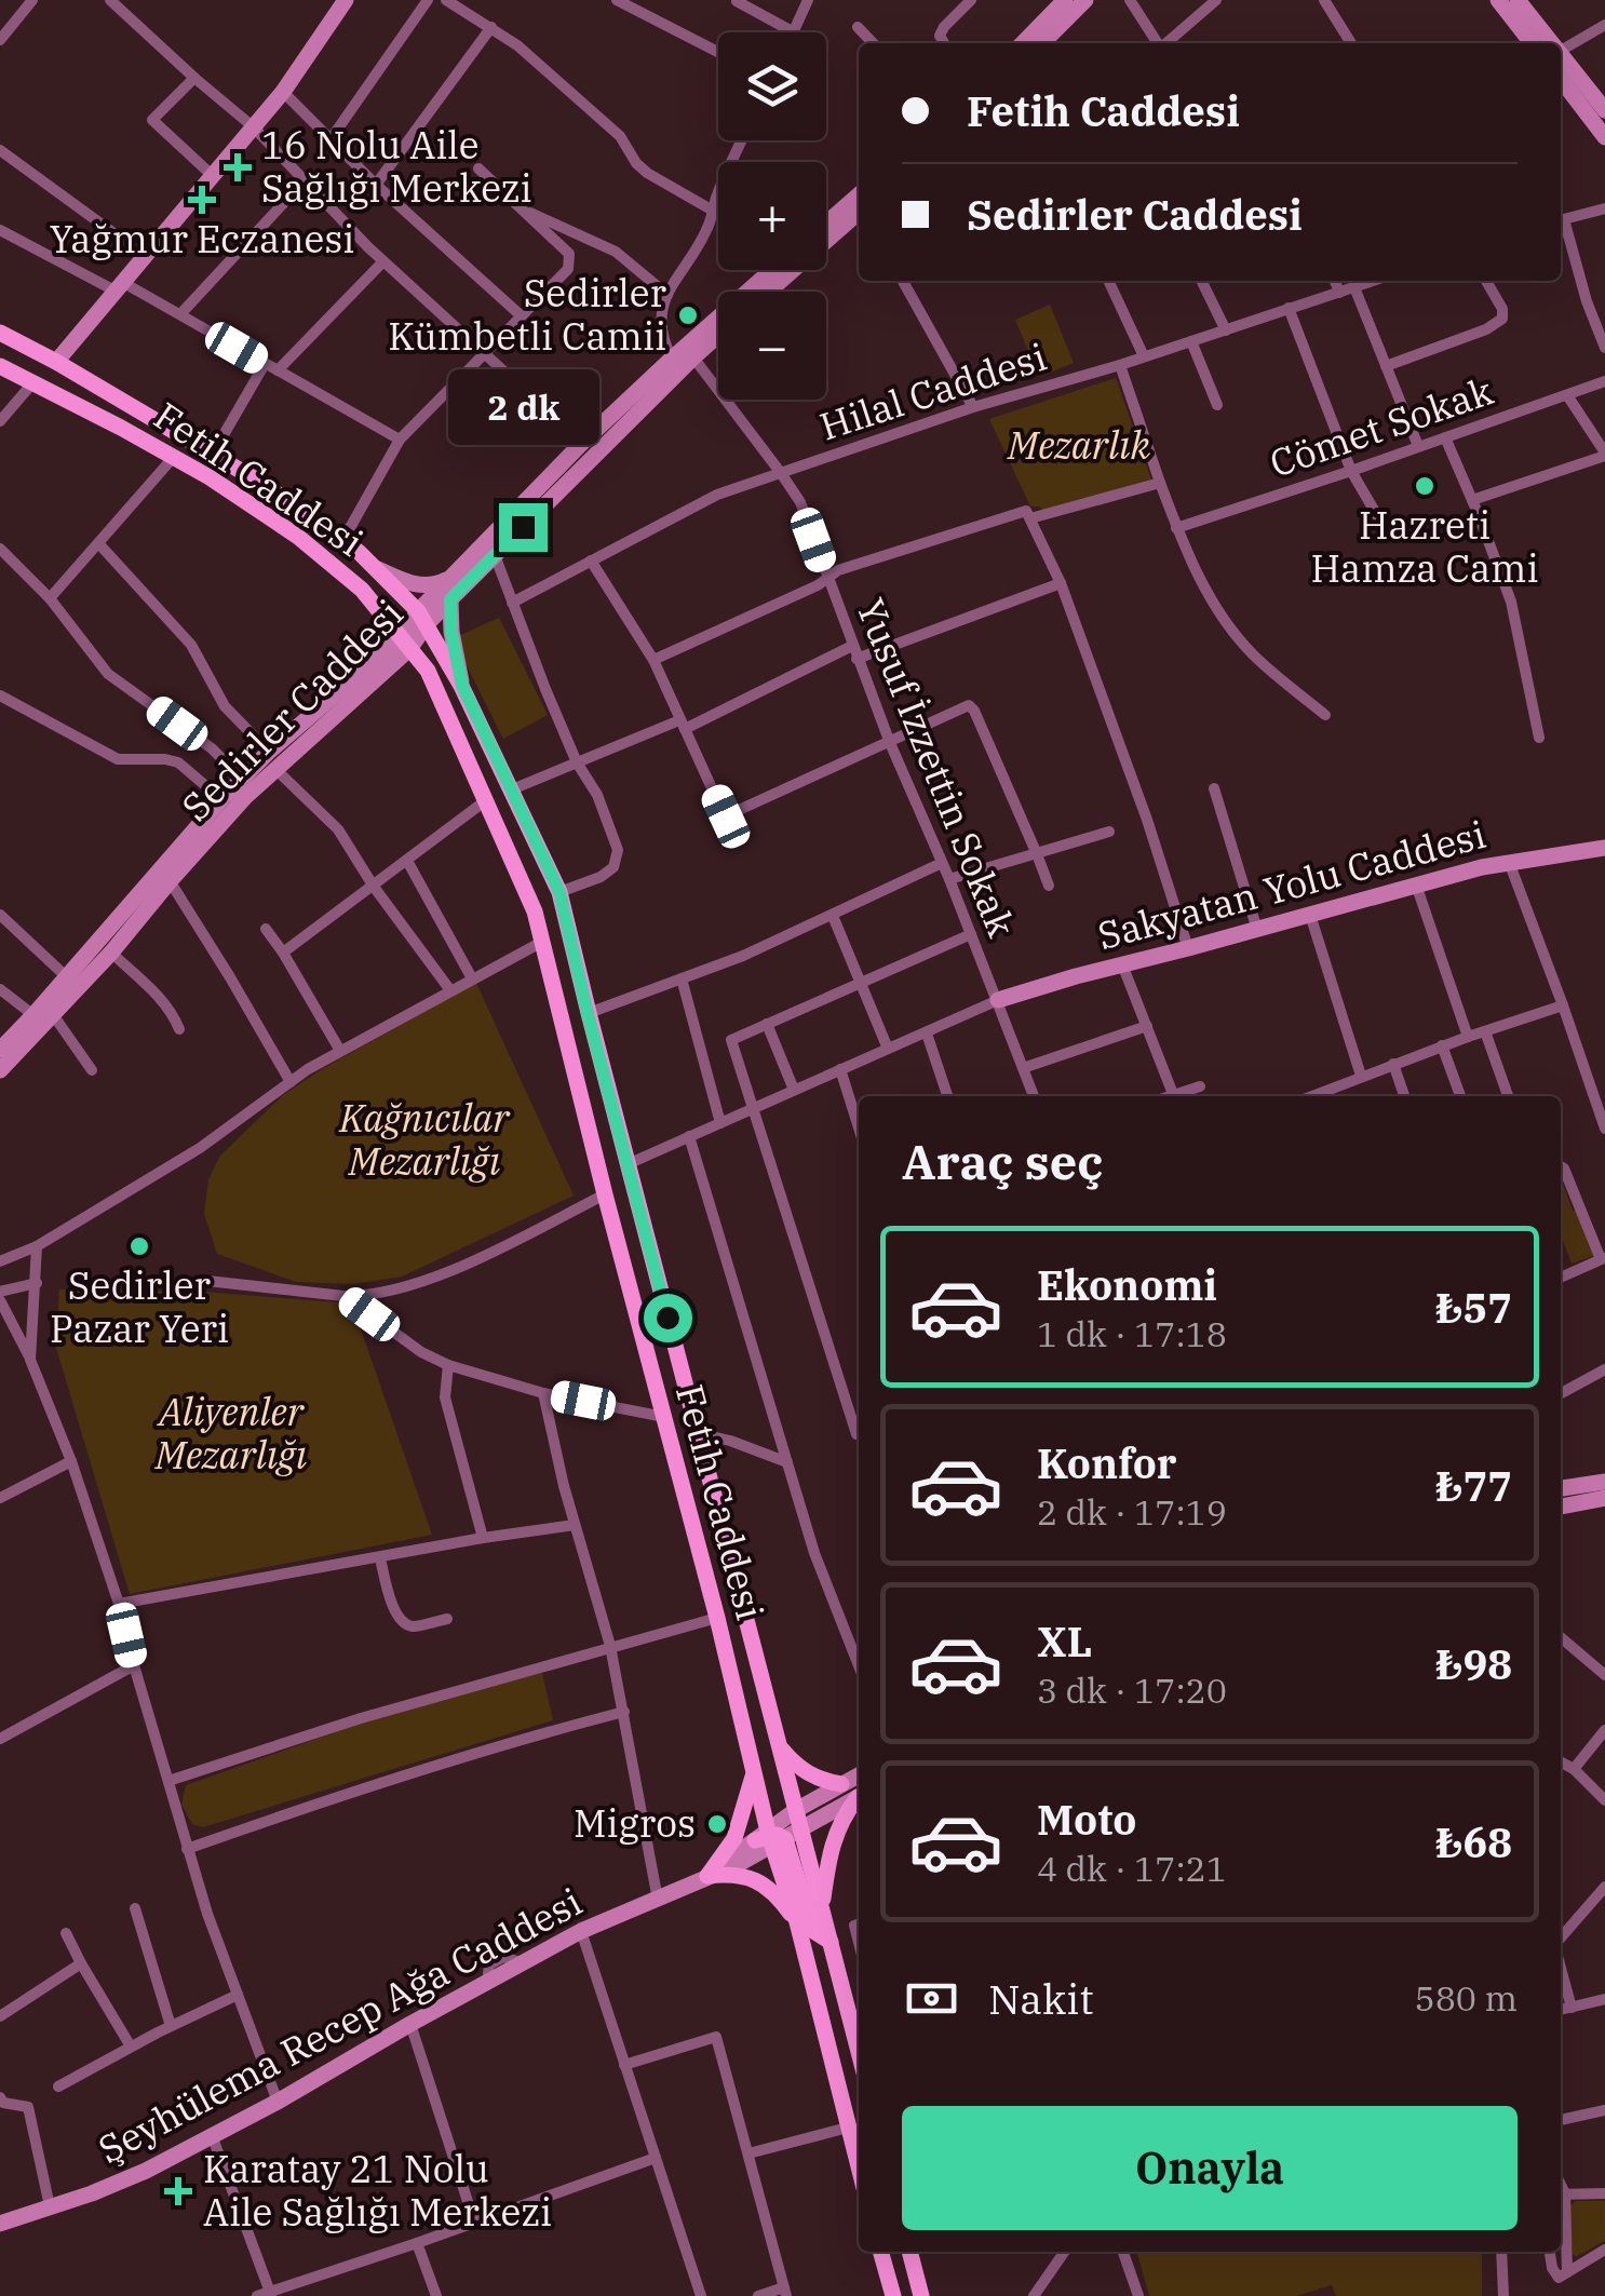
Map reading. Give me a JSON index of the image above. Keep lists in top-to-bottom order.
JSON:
{
  "streets": {
    "main road": [
      "Fetih Caddesi",
      "Sedirler Caddesi",
      "Sakyatan Yolu Caddesi",
      "Şeyhülema Recep Ağa Caddesi"
    ],
    "street": ["Hilal Caddesi", "Cömet Sokak", "Yusuf İzzettin Sokak"]
  },
  "crossings": [
    ["Hilal Caddesi", "Yusuf İzzettin Sokak"],
    ["Fetih Caddesi", "Sedirler Caddesi"],
    ["Fetih Caddesi", "Şeyhülema Recep Ağa Caddesi"],
    ["Sedirler Caddesi", "Yusuf İzzettin Sokak"],
    ["Yusuf İzzettin Sokak", "Sakyatan Yolu Caddesi"]
  ],
  "parks": ["Mezarlık", "Kağnıcılar Mezarlığı", "Aliyenler Mezarlığı"],
  "places": {
    "health": ["16 Nolu Aile Sağlığı Merkezi", "Yağmur Eczanesi", "Karatay 21 Nolu Aile Sağlığı Merkezi"],
    "other": [
      "Sedirler Kümbetli Camii",
      "Hazreti Hamza Cami",
      "Sedirler Pazar Yeri",
      "Migros"
    ]
  },
  "page": {
    "map_buttons": ["+", "−"],
    "banner": ["Fetih Caddesi", "Sedirler Caddesi"],
    "bubble": "2 dk",
    "heading": "Araç seç",
    "list": [
      {
        "name": "Ekonomi",
        "note": "1 dk · 17:18",
        "value": "₺57"
      },
      {
        "name": "Konfor",
        "note": "2 dk · 17:19",
        "value": "₺77"
      },
      {
        "name": "XL",
        "note": "3 dk · 17:20",
        "value": "₺98"
      },
      {
        "name": "Moto",
        "note": "4 dk · 17:21",
        "value": "₺68"
      }
    ],
    "pay": ["Nakit", "580 m"],
    "buttons": "Onayla"
  }
}
